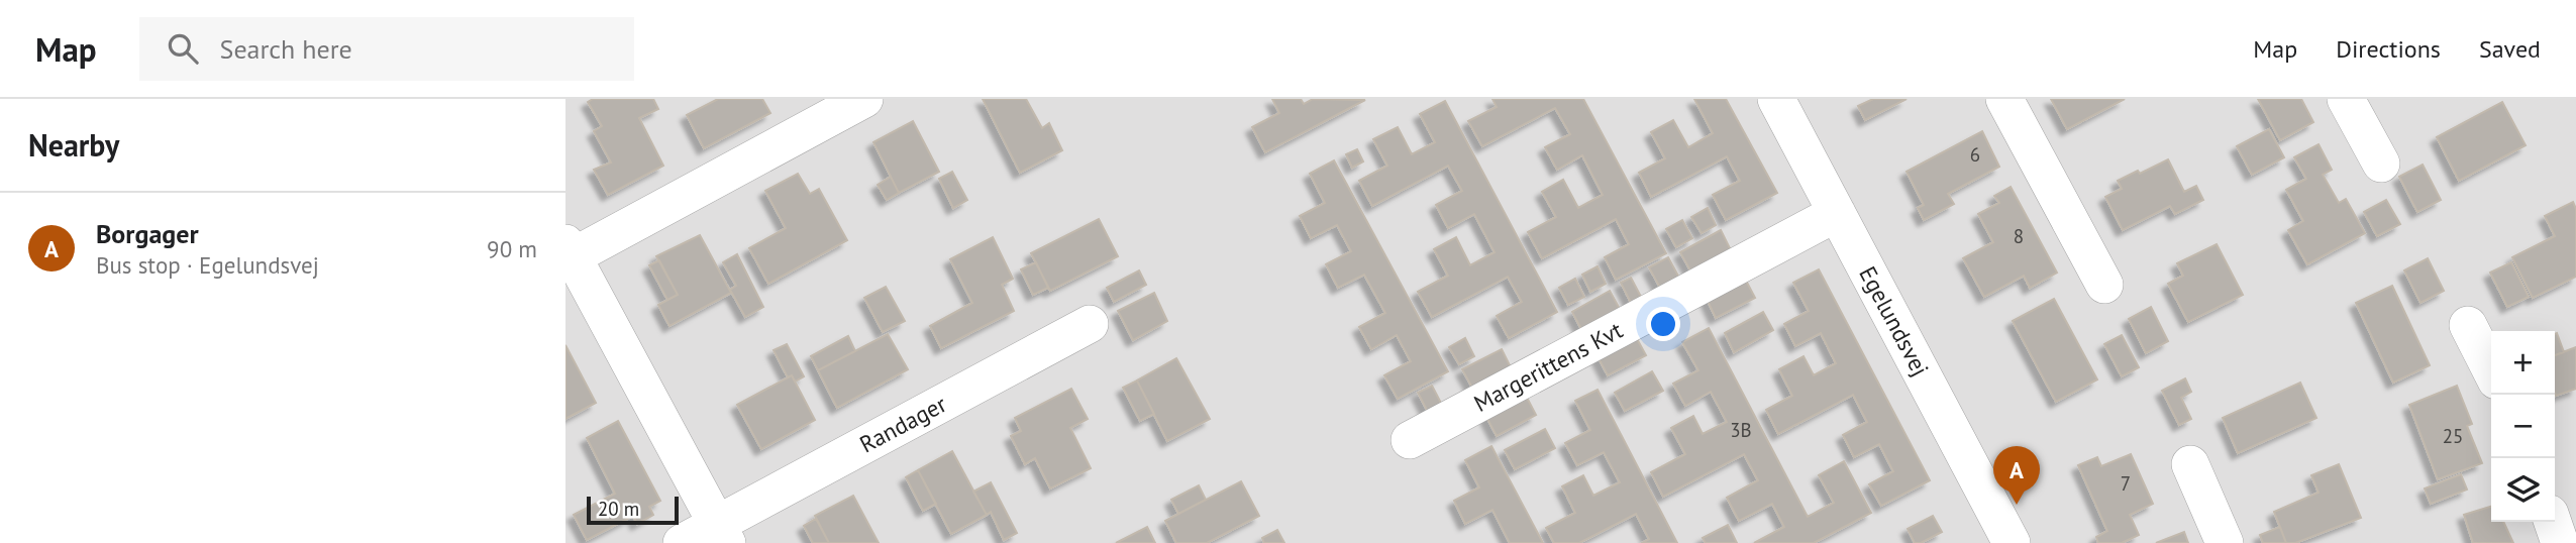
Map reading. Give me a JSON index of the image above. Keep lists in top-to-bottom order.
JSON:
{
  "streets": {
    "street": ["Egelundsvej", "Margerittens Kvt", "Randager"]
  },
  "crossings": [
    ["Egelundsvej", "Margerittens Kvt"]
  ],
  "house_numbers": [
    "6",
    "8",
    "3B",
    "25",
    "7"
  ],
  "scale_bar": "20 m",
  "page": {
    "header": "Map",
    "search": "Search here",
    "nav": ["Map", "Directions", "Saved"],
    "heading": "Nearby",
    "list": [
      {
        "mark": "A",
        "name": "Borgager",
        "note": "Bus stop · Egelundsvej",
        "value": "90 m"
      }
    ],
    "map_buttons": ["+", "−"],
    "pins": "A",
    "scale": "20 m"
  }
}
